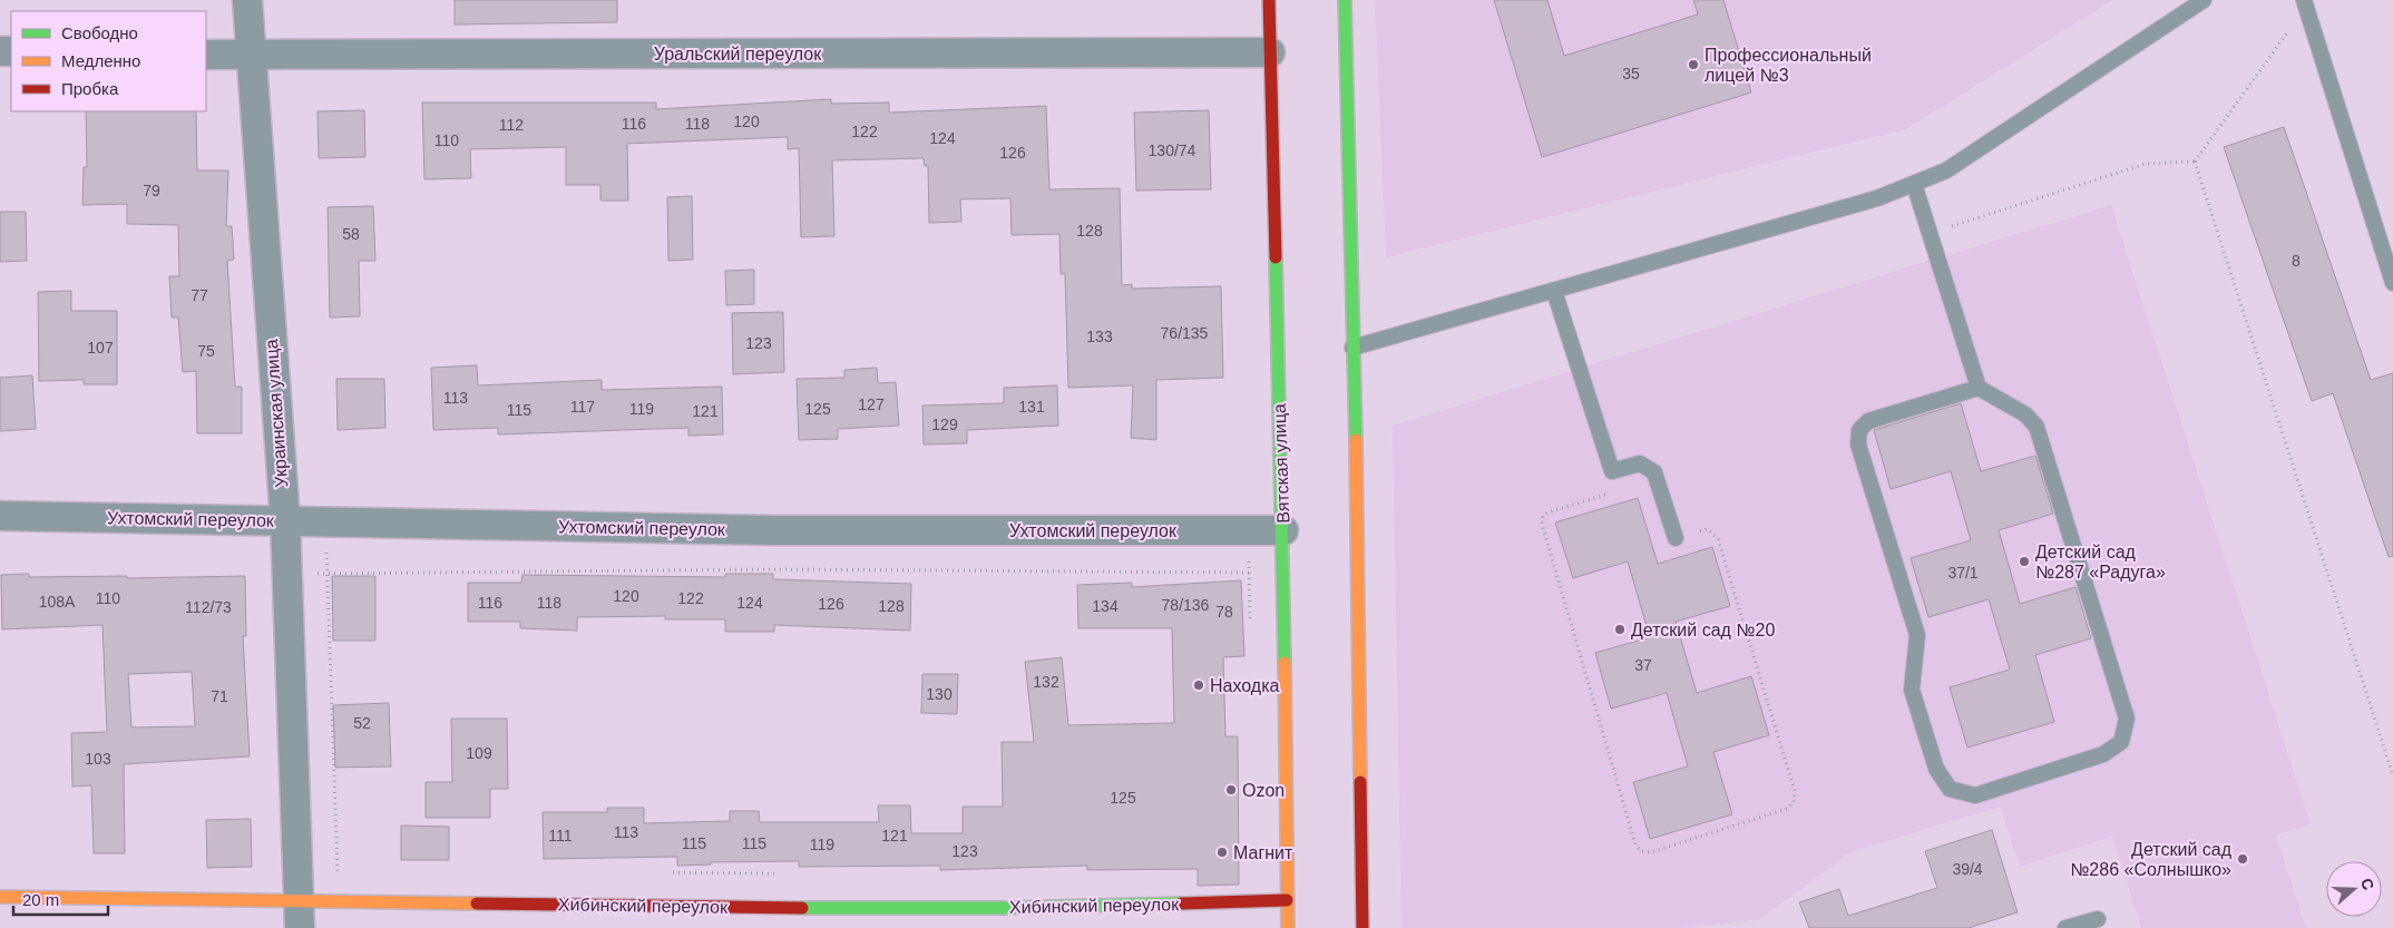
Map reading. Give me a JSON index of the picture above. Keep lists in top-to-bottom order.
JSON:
{
  "streets": {
    "main road": ["Вятская улица", "Хибинский переулок"],
    "street": ["Уральский переулок", "Украинская улица", "Ухтомский переулок"]
  },
  "crossings": [
    ["Уральский переулок", "Украинская улица"],
    ["Уральский переулок", "Вятская улица"],
    ["Украинская улица", "Ухтомский переулок"],
    ["Украинская улица", "Хибинский переулок"],
    ["Вятская улица", "Ухтомский переулок"],
    ["Вятская улица", "Хибинский переулок"]
  ],
  "places": [
    "Профессиональный лицей №3",
    "Детский сад №287 «Радуга»",
    "Детский сад №20",
    "Находка",
    "Ozon",
    "Магнит",
    "Детский сад №286 «Солнышко»"
  ],
  "house_numbers": [
    "35",
    "120",
    "116",
    "118",
    "112",
    "122",
    "124",
    "110",
    "130/74",
    "126",
    "79",
    "128",
    "58",
    "8",
    "77",
    "76/135",
    "133",
    "123",
    "107",
    "75",
    "113",
    "127",
    "117",
    "131",
    "119",
    "125",
    "115",
    "121",
    "129",
    "37/1",
    "120",
    "110",
    "122",
    "108А",
    "116",
    "118",
    "124",
    "126",
    "78/136",
    "128",
    "134",
    "112/73",
    "78",
    "37",
    "132",
    "130",
    "71",
    "52",
    "109",
    "103",
    "125",
    "113",
    "111",
    "121",
    "115",
    "115",
    "119",
    "123",
    "39/4"
  ],
  "legend": ["Свободно", "Медленно", "Пробка"],
  "scale_bar": "20 m",
  "north": "right"
}
